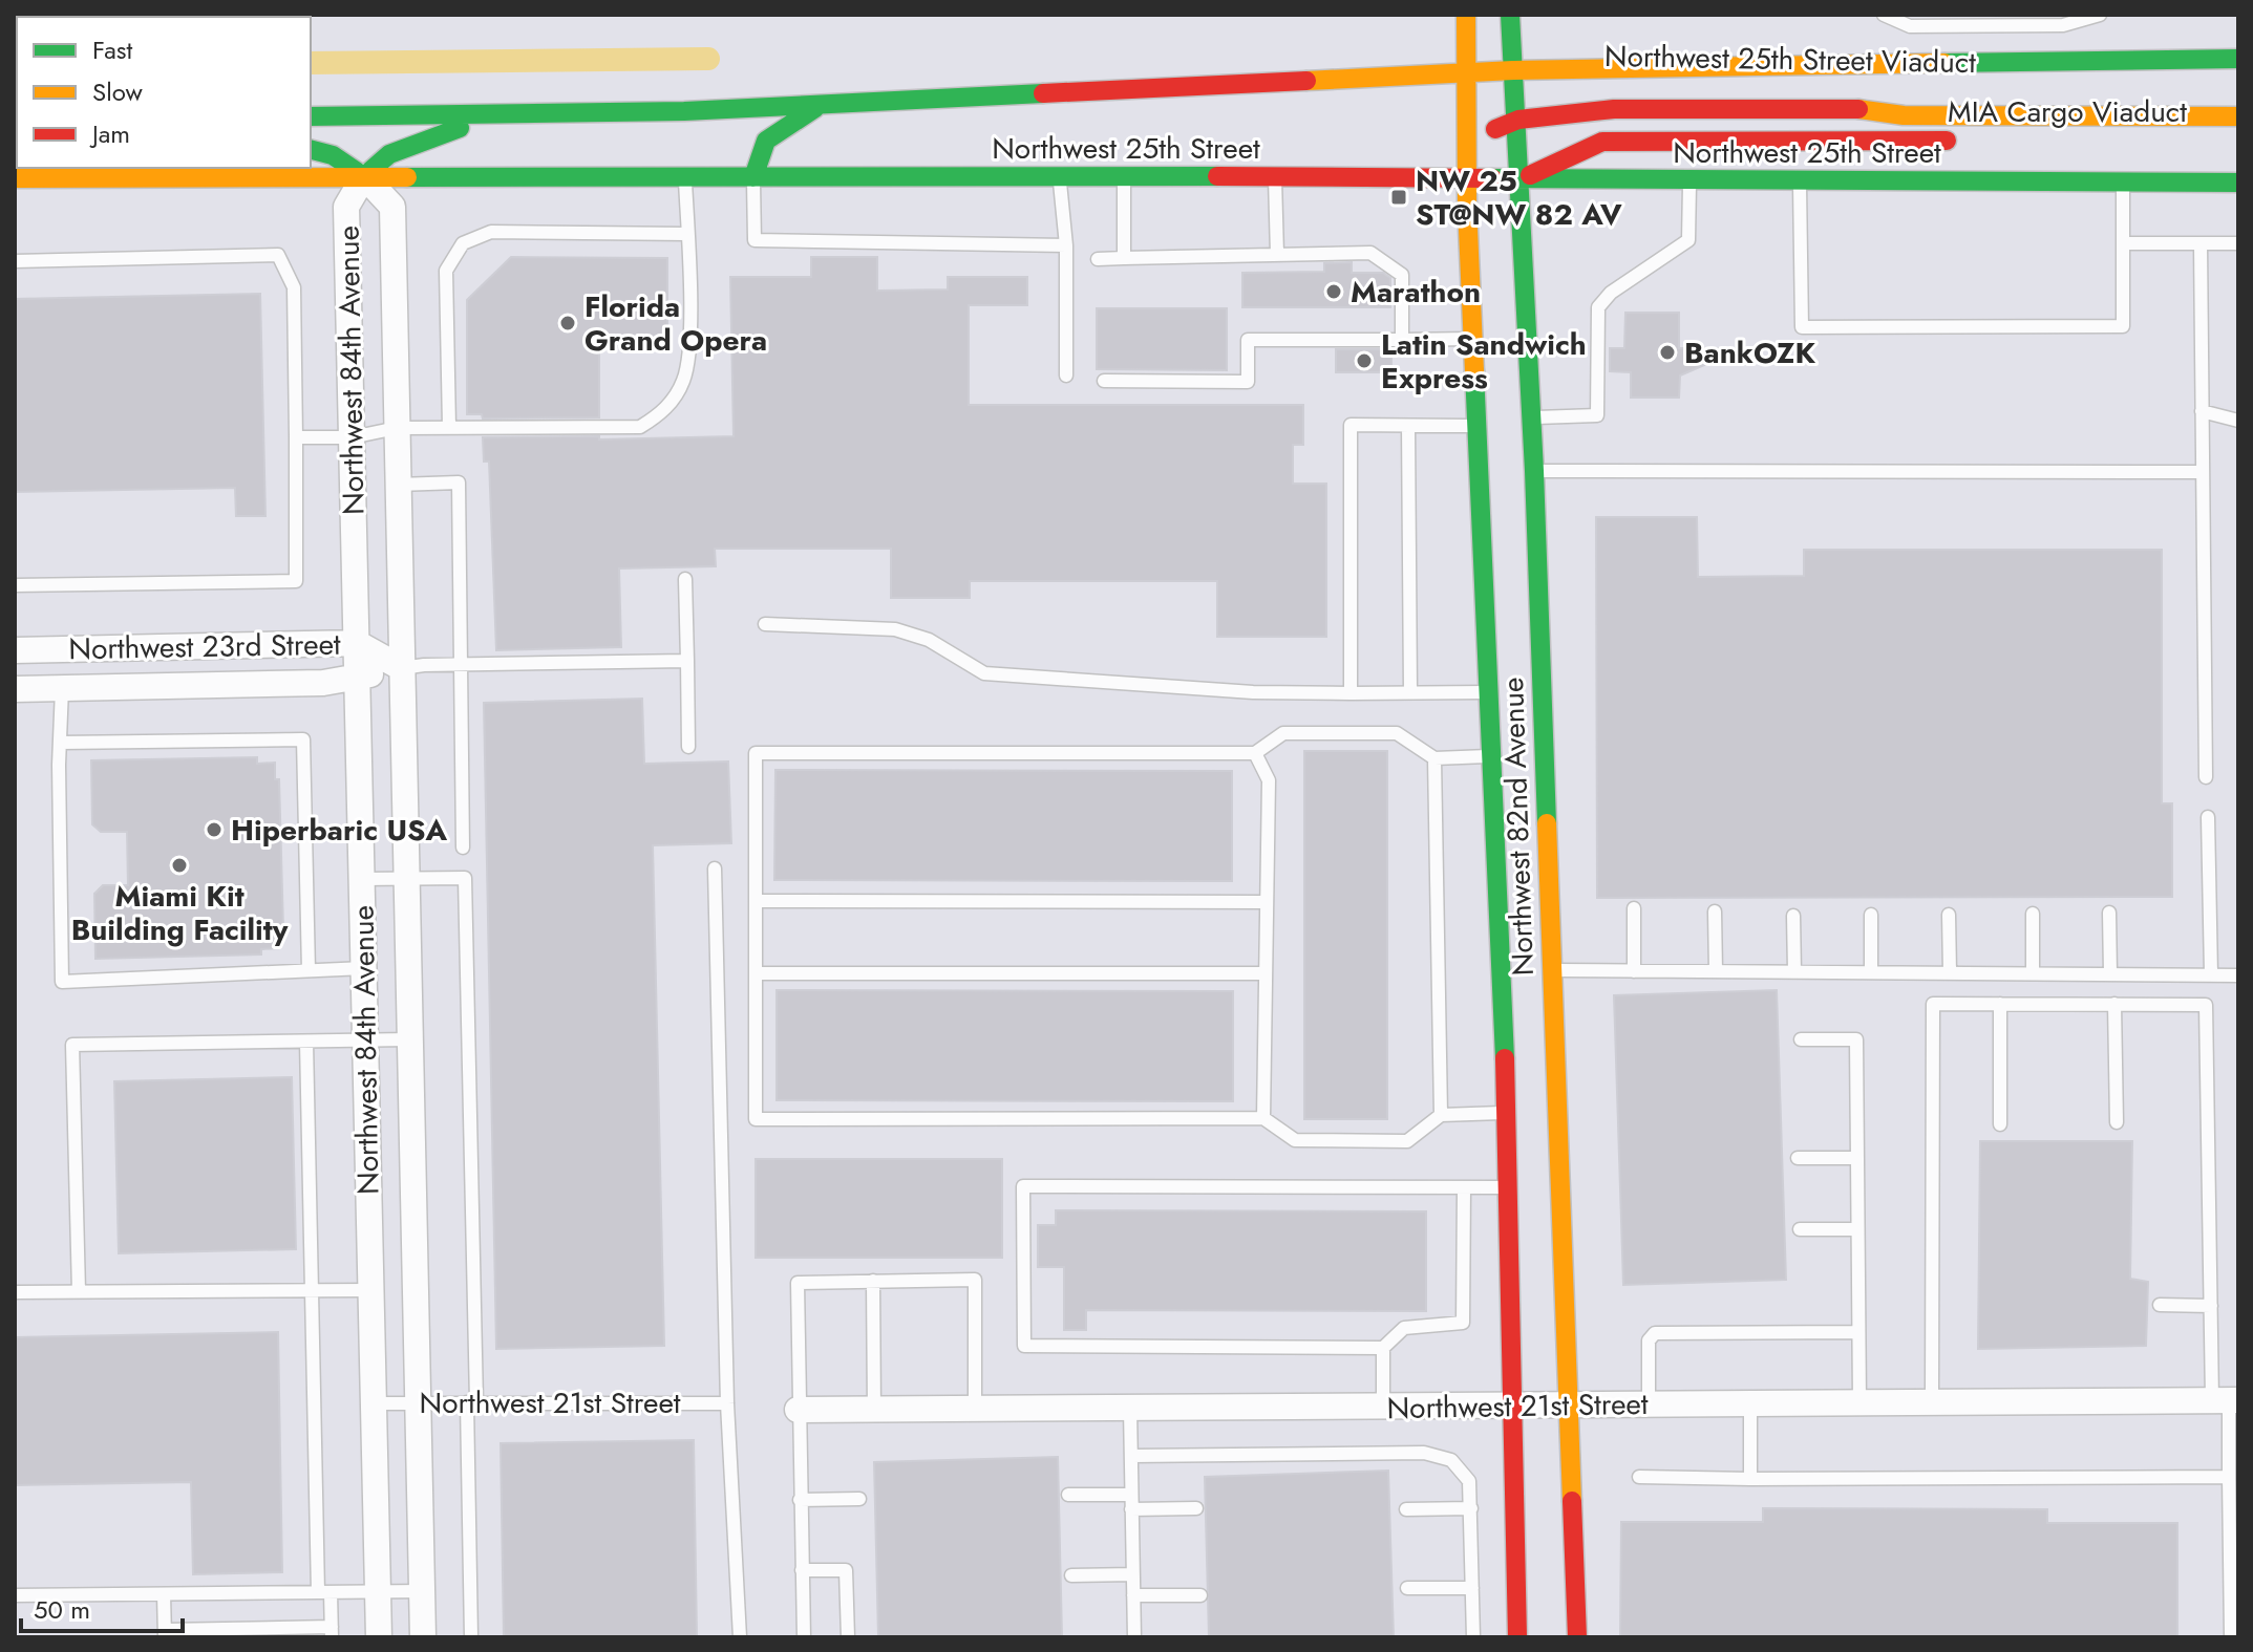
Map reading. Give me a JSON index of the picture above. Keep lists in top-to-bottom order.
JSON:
{
  "streets": {
    "main road": [
      "Northwest 25th Street Viaduct",
      "MIA Cargo Viaduct",
      "Northwest 25th Street",
      "Northwest 82nd Avenue"
    ],
    "street": ["Northwest 84th Avenue", "Northwest 23rd Street", "Northwest 21st Street"]
  },
  "crossings": [
    ["Northwest 25th Street Viaduct", "Northwest 25th Street"],
    ["Northwest 25th Street Viaduct", "Northwest 82nd Avenue"],
    ["MIA Cargo Viaduct", "Northwest 25th Street"],
    ["MIA Cargo Viaduct", "Northwest 82nd Avenue"],
    ["Northwest 25th Street", "Northwest 84th Avenue"],
    ["Northwest 25th Street", "Northwest 82nd Avenue"],
    ["Northwest 84th Avenue", "Northwest 23rd Street"],
    ["Northwest 84th Avenue", "Northwest 21st Street"],
    ["Northwest 82nd Avenue", "Northwest 21st Street"]
  ],
  "places": {
    "transit": ["NW 25 ST@NW 82 AV"],
    "other": [
      "Marathon",
      "Florida Grand Opera",
      "BankOZK",
      "Latin Sandwich Express",
      "Hiperbaric USA",
      "Miami Kit Building Facility"
    ]
  },
  "legend": ["Fast", "Slow", "Jam"],
  "scale_bar": "50 m"
}
